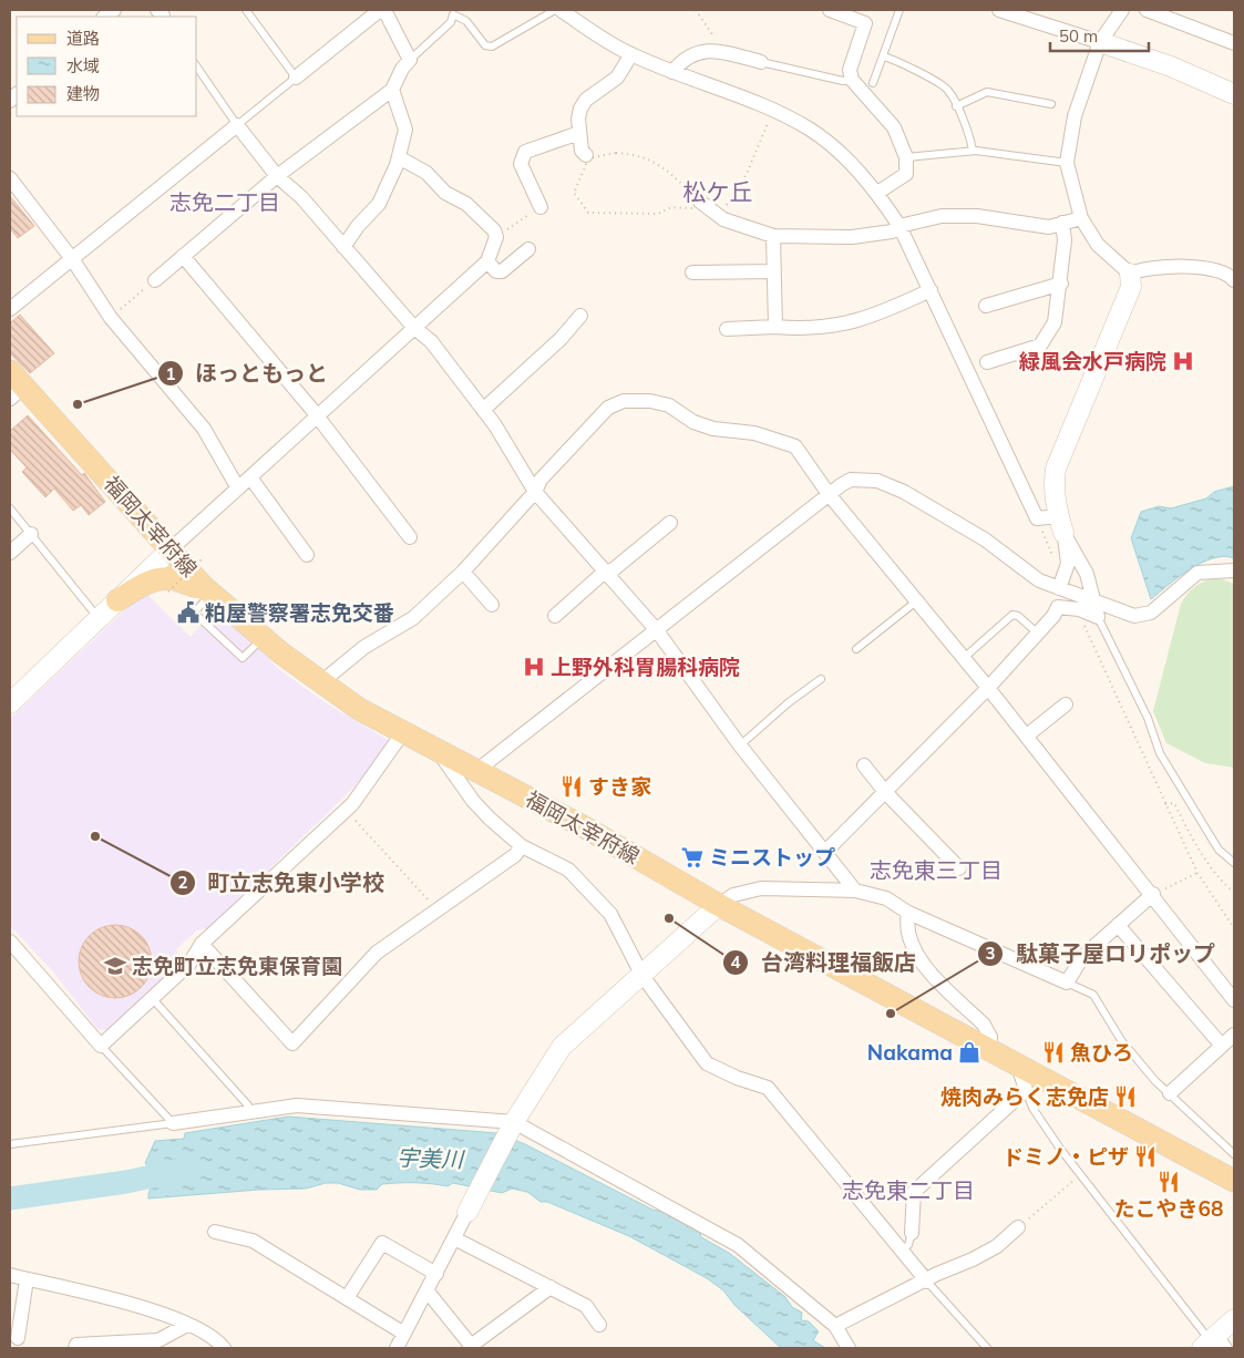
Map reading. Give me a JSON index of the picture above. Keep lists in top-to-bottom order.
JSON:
{
  "streets": {
    "main road": ["福岡太宰府線"]
  },
  "districts": [
    "松ケ丘",
    "志免二丁目",
    "志免東三丁目",
    "志免東二丁目"
  ],
  "water": ["宇美川"],
  "places": {
    "hospital": ["緑風会水戸病院", "上野外科胃腸科病院"],
    "other": [
      "ほっともっと",
      "町立志免東小学校",
      "台湾料理福飯店",
      "駄菓子屋ロリポップ"
    ],
    "public building": ["粕屋警察署志免交番"],
    "restaurant": [
      "すき家",
      "魚ひろ",
      "焼肉みらく志免店",
      "ドミノ・ピザ",
      "たこやき68"
    ],
    "supermarket": ["ミニストップ"],
    "school or university": ["志免町立志免東保育園"],
    "shop": ["Nakama"]
  },
  "legend": ["道路", "水域", "建物"],
  "scale_bar": "50 m"
}
